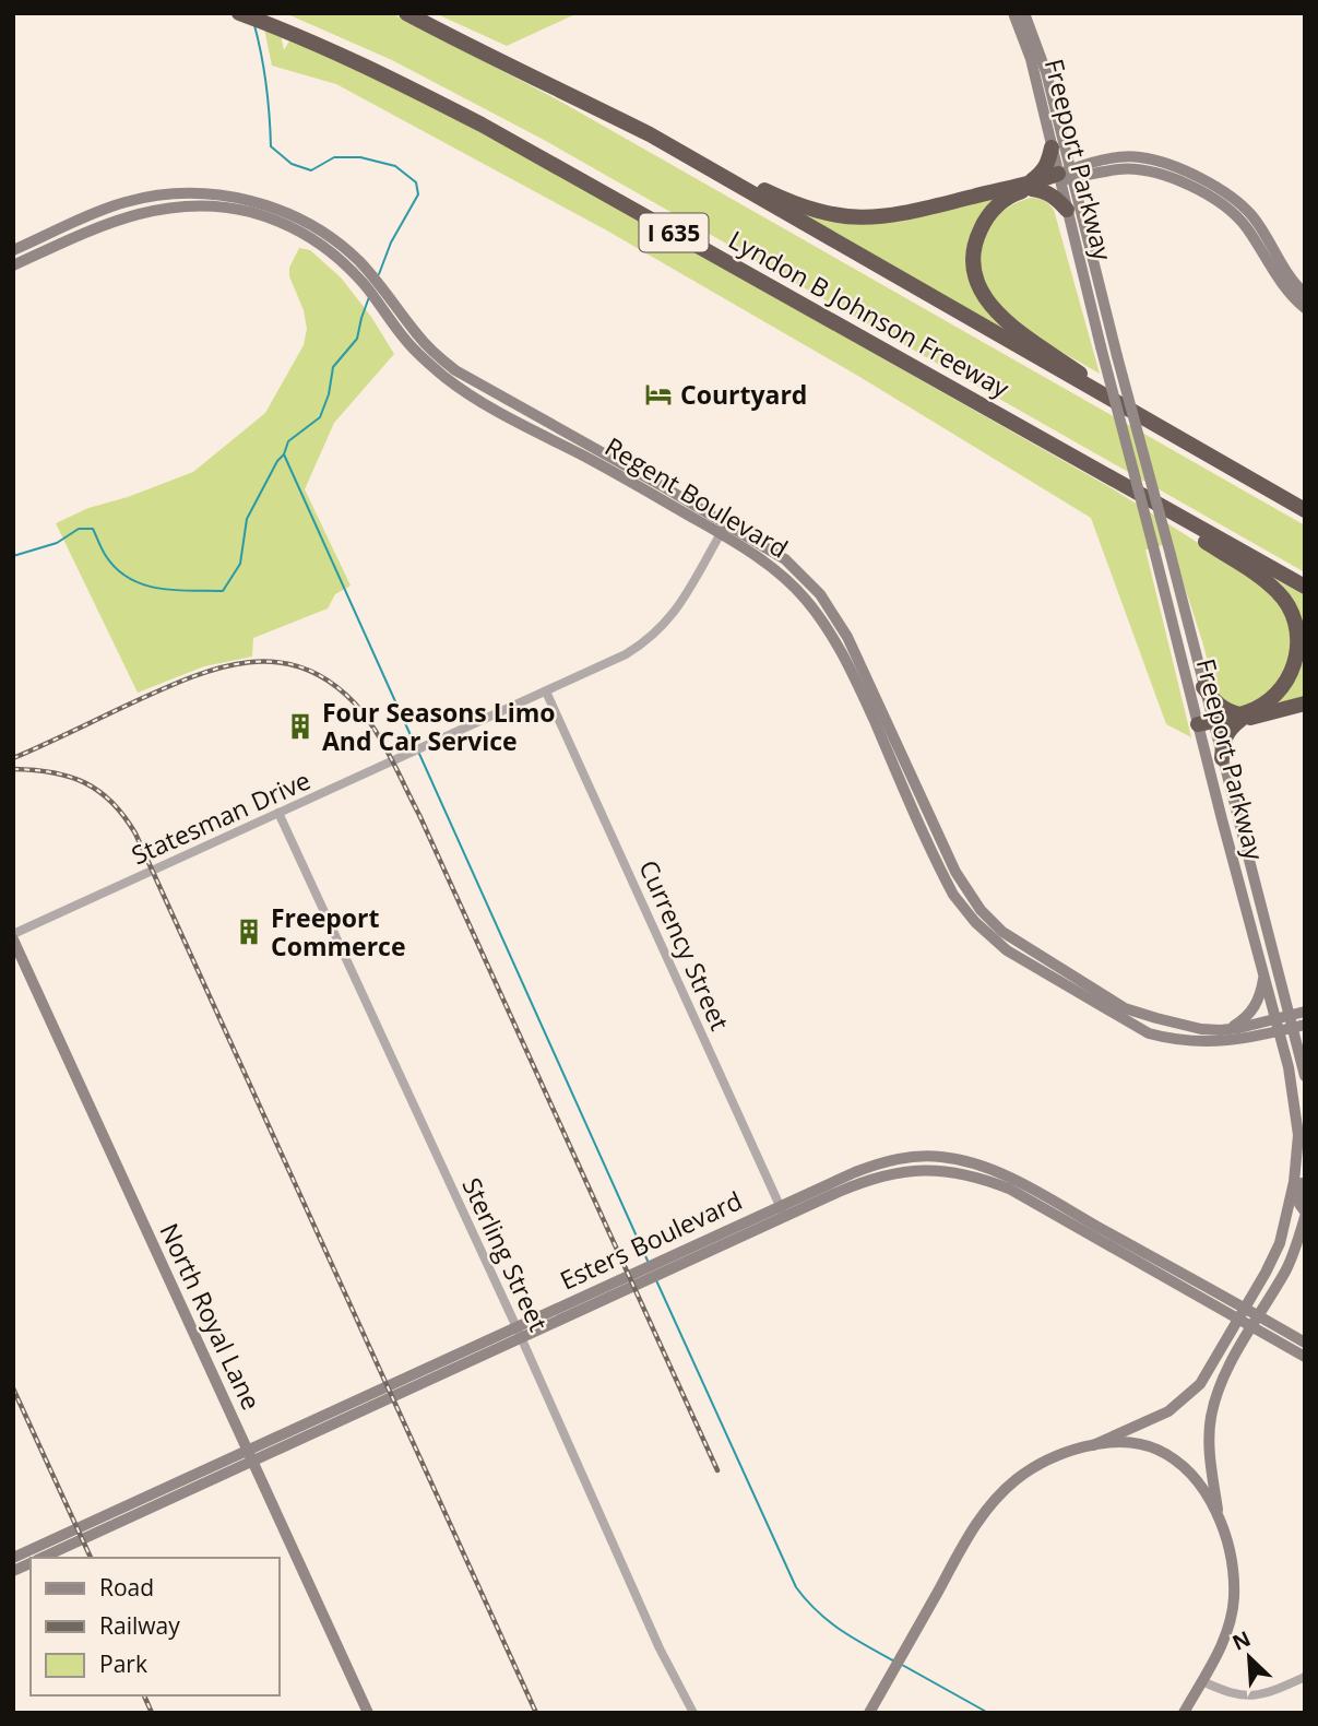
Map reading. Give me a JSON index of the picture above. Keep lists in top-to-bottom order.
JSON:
{
  "streets": {
    "highway": ["I 635", "Lyndon B Johnson Freeway"],
    "main road": [
      "Freeport Parkway",
      "Regent Boulevard",
      "Esters Boulevard",
      "North Royal Lane"
    ],
    "street": ["Statesman Drive", "Currency Street", "Sterling Street"]
  },
  "crossings": [
    ["Freeport Parkway", "Regent Boulevard"],
    ["Freeport Parkway", "Esters Boulevard"],
    ["Regent Boulevard", "Statesman Drive"],
    ["Statesman Drive", "Currency Street"],
    ["Statesman Drive", "Sterling Street"],
    ["Statesman Drive", "North Royal Lane"],
    ["Currency Street", "Esters Boulevard"],
    ["Esters Boulevard", "Sterling Street"],
    ["Esters Boulevard", "North Royal Lane"]
  ],
  "places": {
    "hotel": ["Courtyard"],
    "building": ["Four Seasons Limo And Car Service", "Freeport Commerce"]
  },
  "legend": ["Road", "Railway", "Park"],
  "north": "top left"
}
